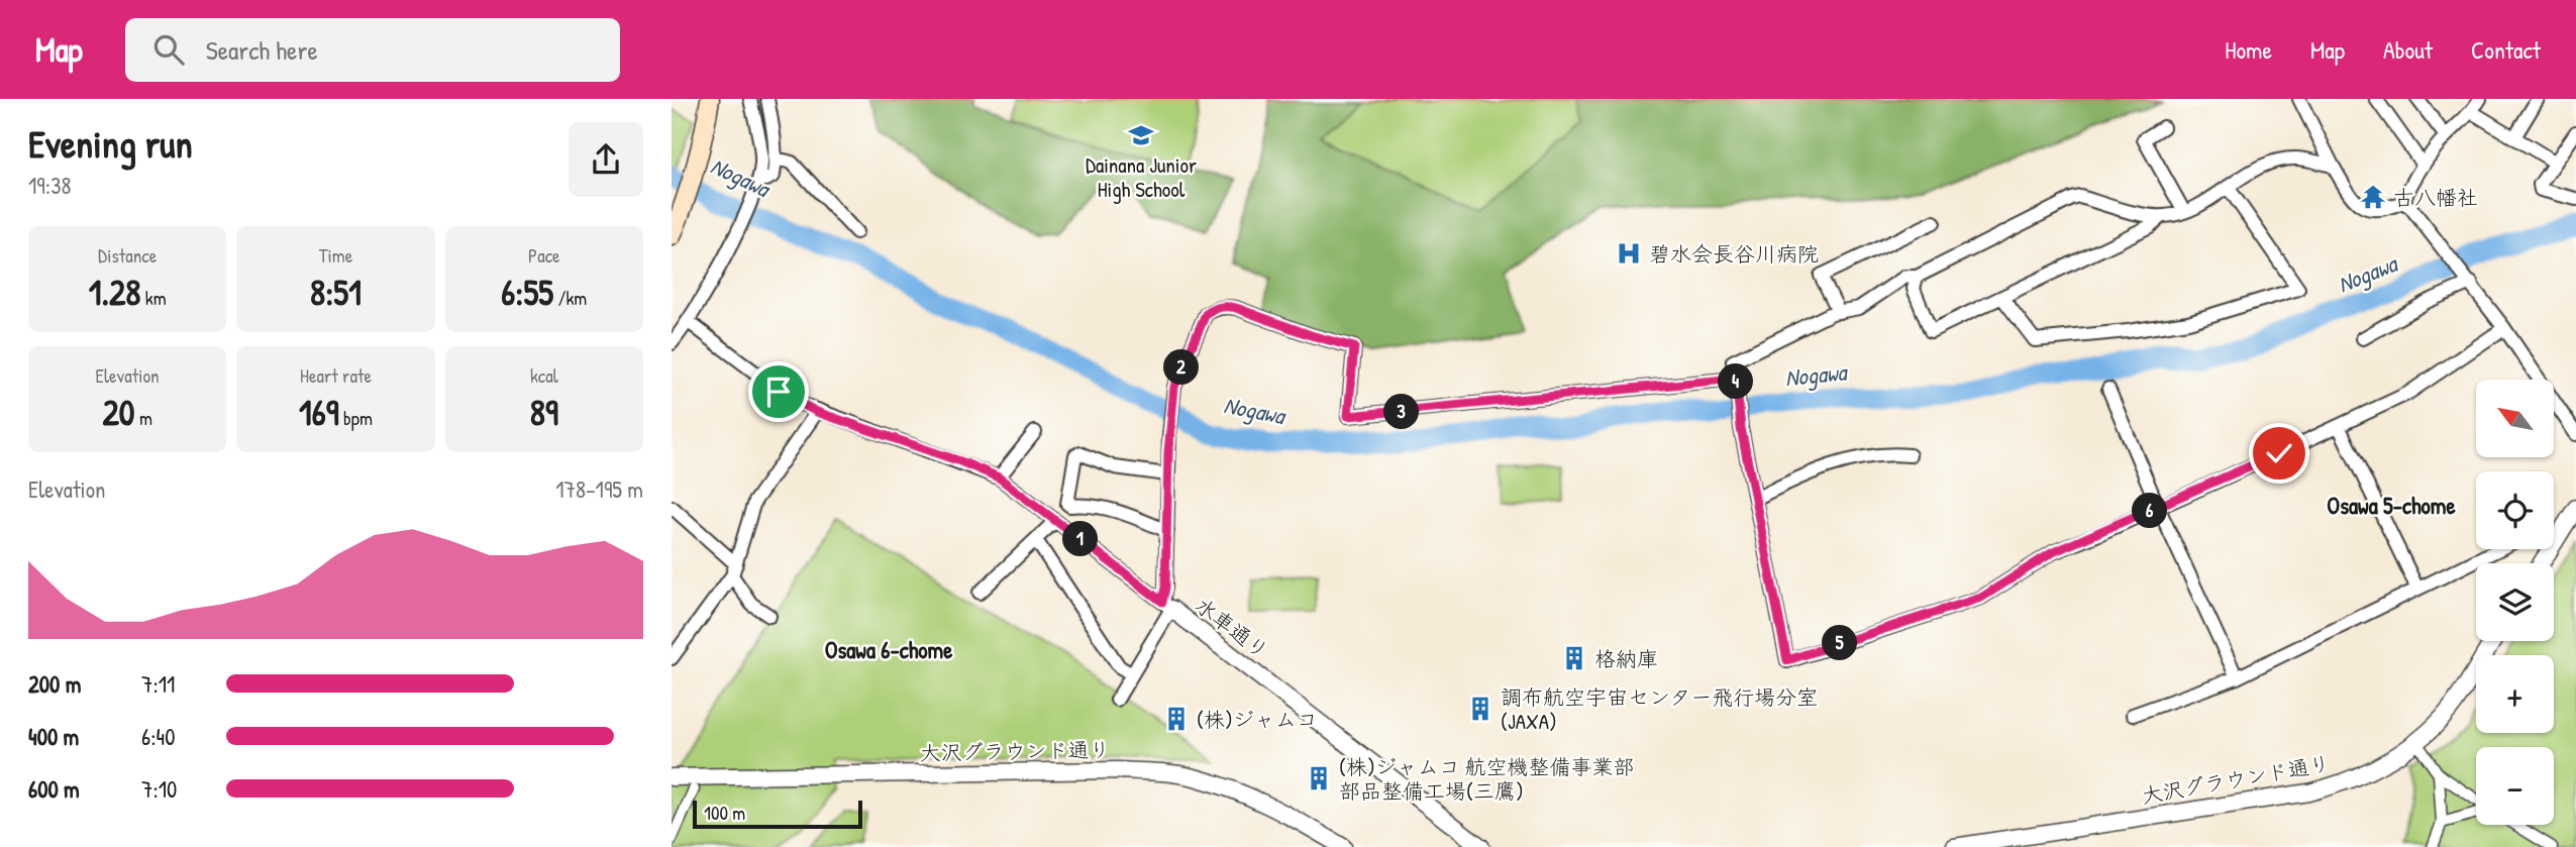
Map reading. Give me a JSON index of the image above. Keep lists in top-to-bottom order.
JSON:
{
  "streets": {
    "street": ["水車通り", "大沢グラウンド通り"]
  },
  "districts": ["Osawa 5-chome", "Osawa 6-chome"],
  "water": ["Nogawa"],
  "places": {
    "school or university": ["Dainana Junior High School"],
    "temple": ["古八幡社"],
    "hospital": ["碧水会長谷川病院"],
    "building": [
      "格納庫",
      "調布航空宇宙センター飛行場分室 (JAXA)",
      "(株)ジャムコ",
      "(株)ジャムコ 航空機整備事業部 部品整備工場(三鷹)"
    ]
  },
  "scale_bar": "100 m",
  "north": "top left",
  "page": {
    "header": "Map",
    "search": "Search here",
    "nav": [
      "Home",
      "Map",
      "About",
      "Contact"
    ],
    "heading": ["Evening run", "19:38"],
    "stats": [
      ["Distance", "1.28 km"],
      ["Time", "8:51"],
      ["Pace", "6:55 /km"],
      ["Elevation", "20 m"],
      ["Heart rate", "169 bpm"],
      ["kcal", "89"]
    ],
    "pins": [
      "2",
      "4",
      "3",
      "6",
      "1",
      "5"
    ],
    "map_buttons": ["+", "−"],
    "chart": ["Elevation", "178–195 m"],
    "list": [
      {
        "name": "200 m",
        "note": "7:11"
      },
      {
        "name": "400 m",
        "note": "6:40"
      },
      {
        "name": "600 m",
        "note": "7:10"
      }
    ],
    "scale": "100 m"
  }
}
